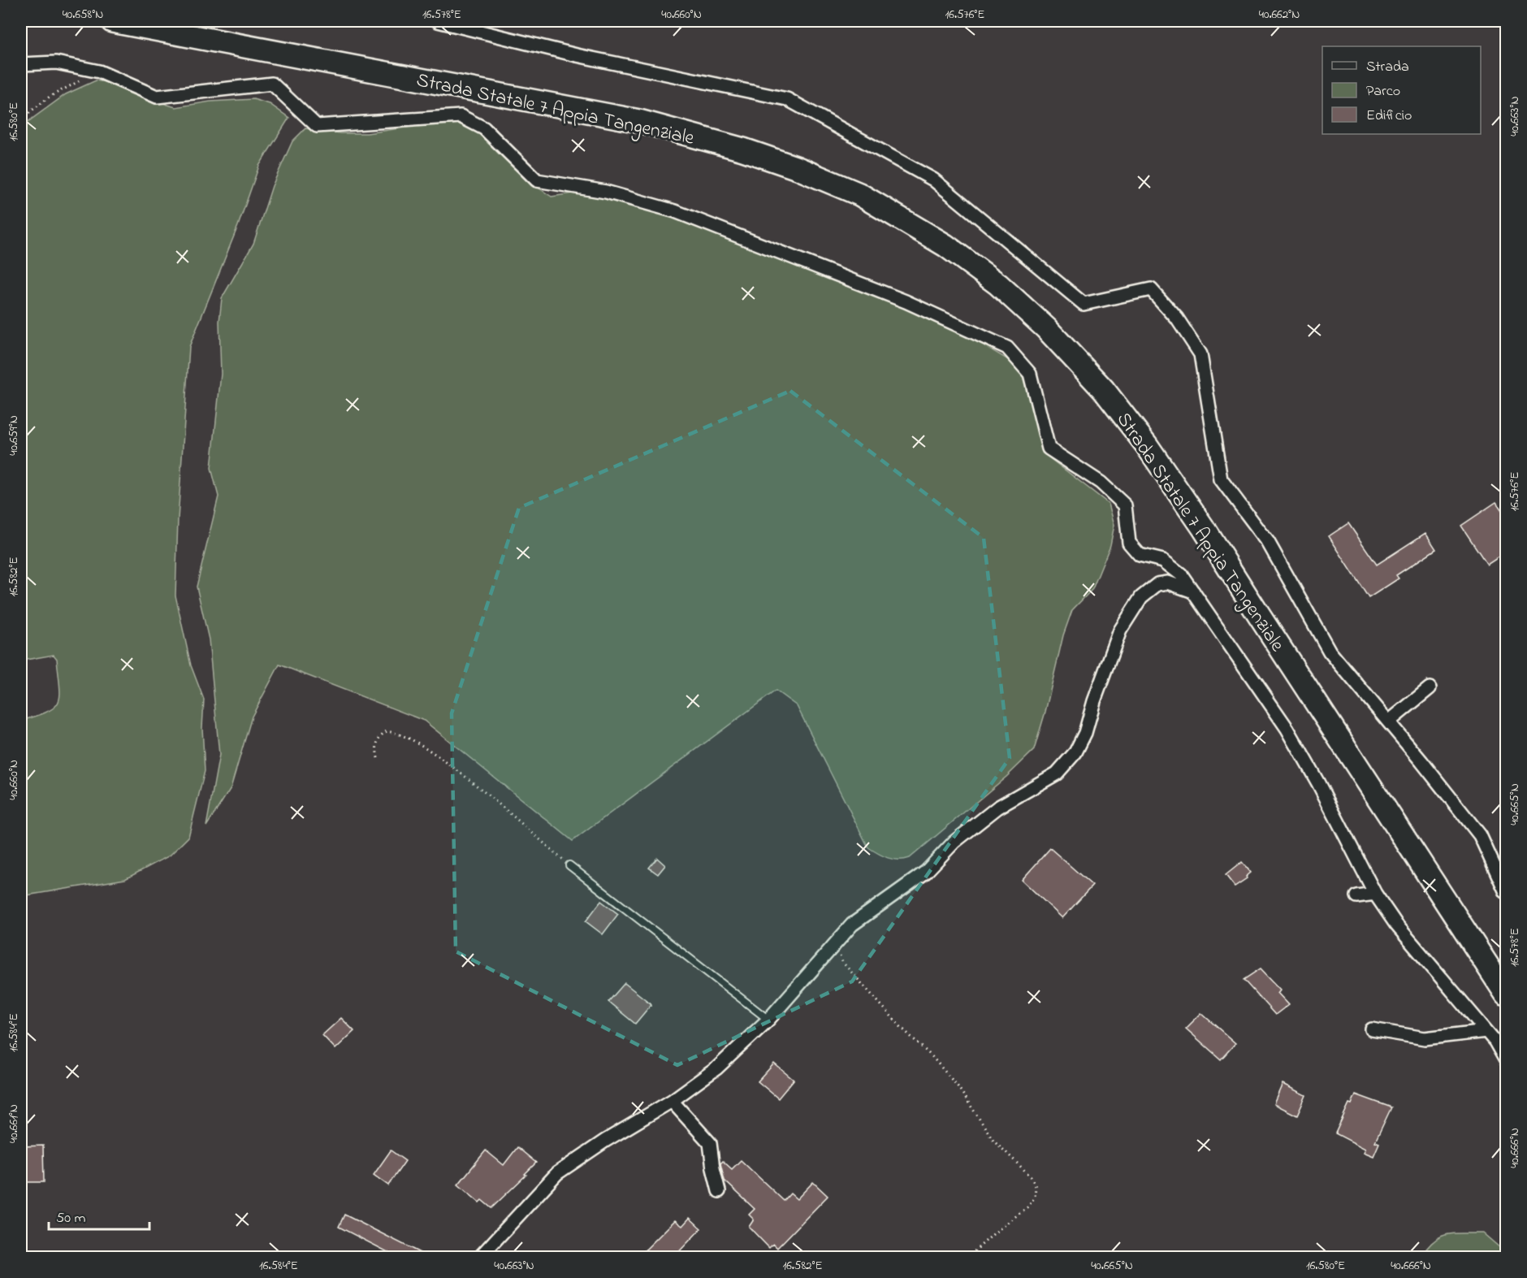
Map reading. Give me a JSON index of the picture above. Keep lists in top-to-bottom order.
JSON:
{
  "streets": {
    "highway": ["Strada Statale 7 Appia Tangenziale"]
  },
  "legend": ["Strada", "Parco", "Edificio"],
  "scale_bar": "50 m",
  "coordinates": [
    "40.658°N",
    "16.578°E",
    "40.660°N",
    "16.576°E",
    "40.662°N",
    "40.663°N",
    "16.580°E",
    "40.659°N",
    "16.582°E",
    "40.665°N",
    "16.584°E",
    "40.661°N",
    "40.666°N"
  ]
}
